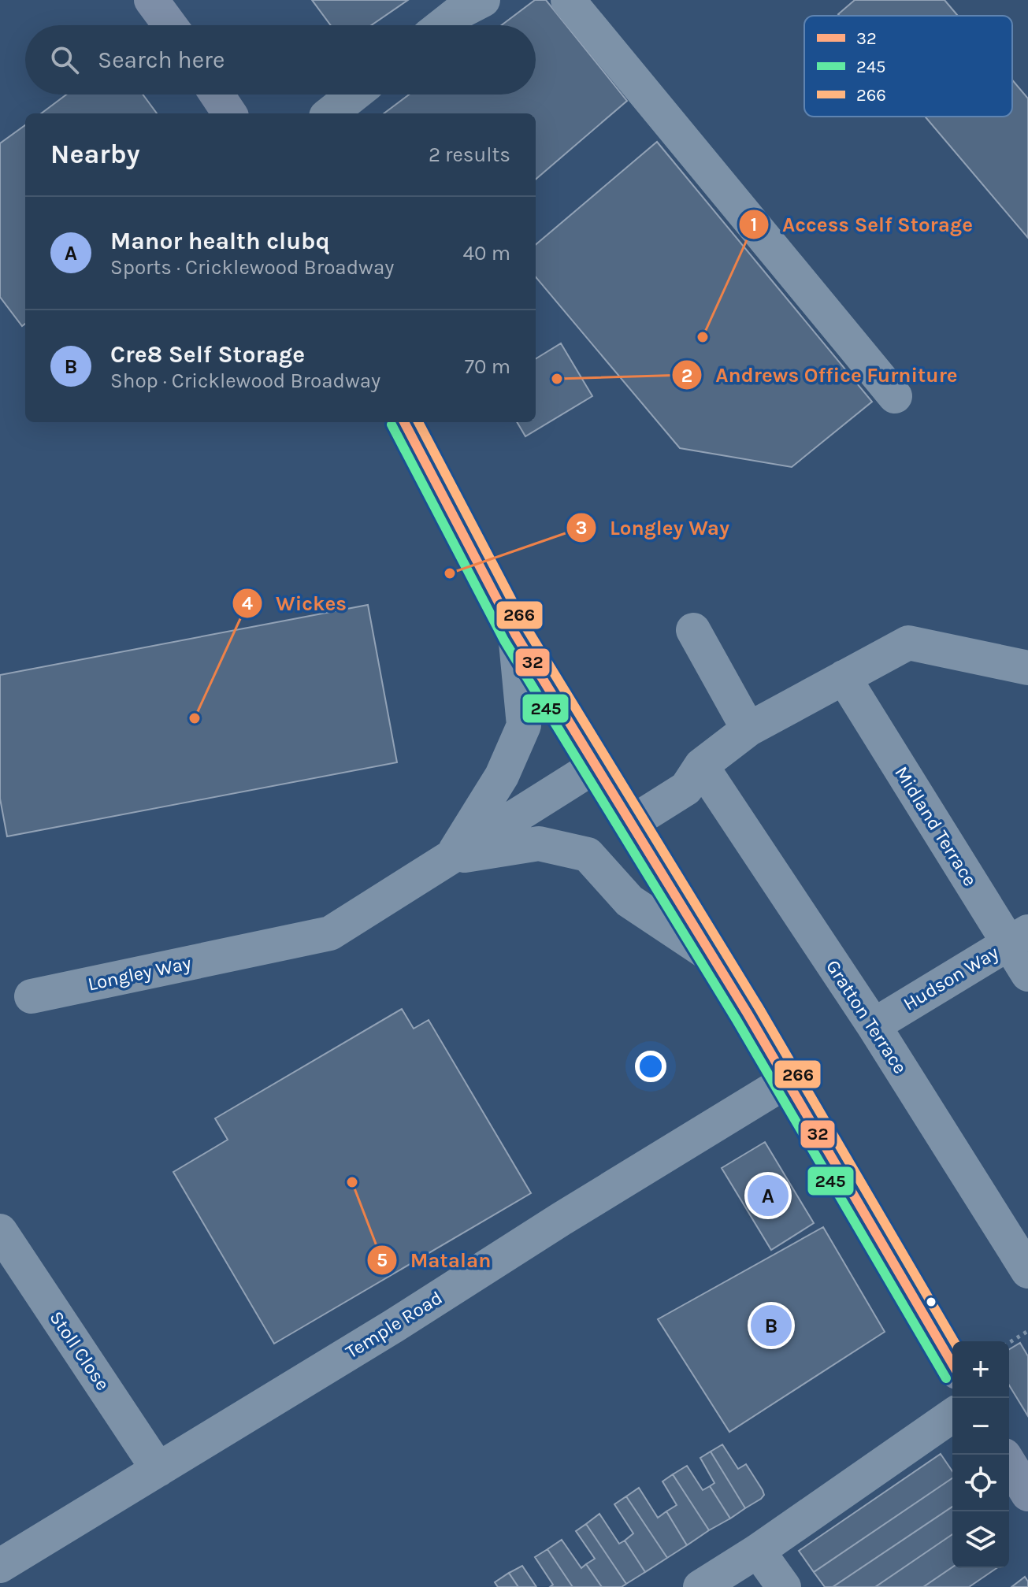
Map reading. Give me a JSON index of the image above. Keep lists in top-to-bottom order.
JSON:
{
  "streets": {
    "street": [
      "Midland Terrace",
      "Longley Way",
      "Hudson Way",
      "Gratton Terrace",
      "Temple Road",
      "Stoll Close"
    ]
  },
  "crossings": [
    ["Midland Terrace", "Hudson Way"],
    ["Hudson Way", "Gratton Terrace"],
    ["Temple Road", "Stoll Close"]
  ],
  "places": [
    "Access Self Storage",
    "Andrews Office Furniture",
    "Longley Way",
    "Wickes",
    "Matalan"
  ],
  "lines": ["transit line 32", "transit line 266", "transit line 245"],
  "legend": ["32", "245", "266"],
  "page": {
    "search": "Search here",
    "heading": ["Nearby", "2 results"],
    "list": [
      {
        "mark": "A",
        "name": "Manor health clubq",
        "note": "Sports · Cricklewood Broadway",
        "value": "40 m"
      },
      {
        "mark": "B",
        "name": "Cre8 Self Storage",
        "note": "Shop · Cricklewood Broadway",
        "value": "70 m"
      }
    ],
    "pins": ["A", "B"],
    "map_buttons": ["+", "−"]
  }
}
